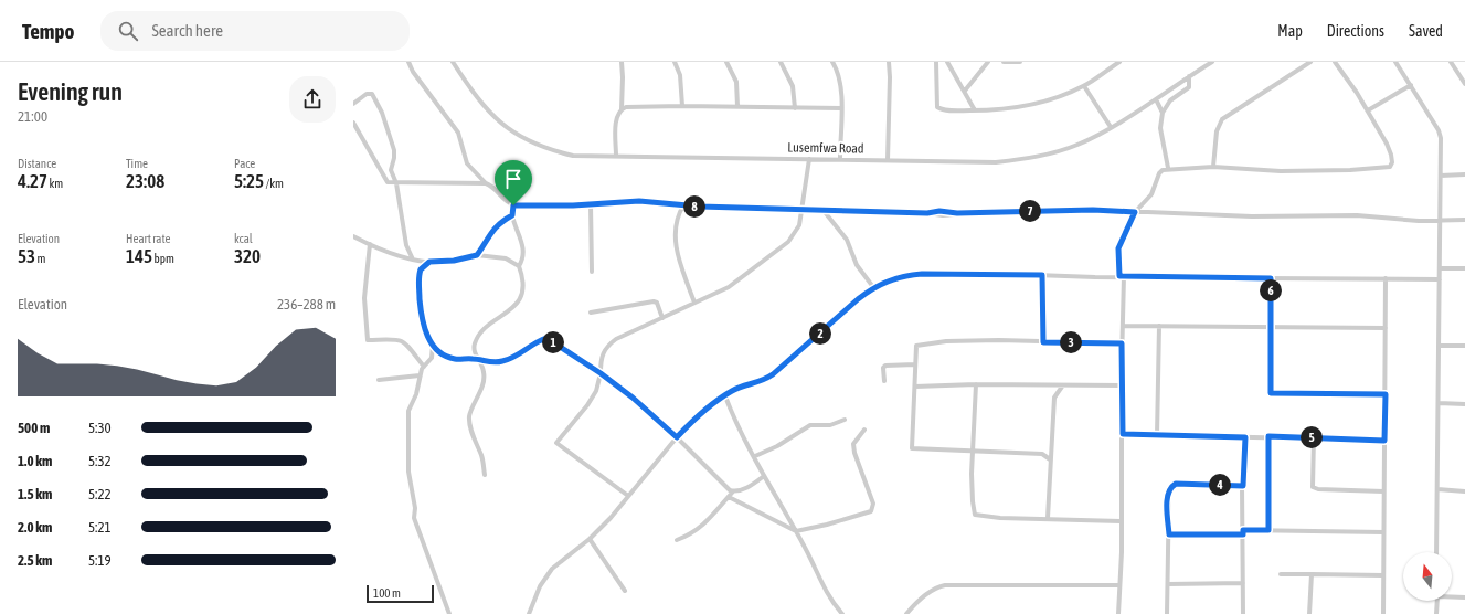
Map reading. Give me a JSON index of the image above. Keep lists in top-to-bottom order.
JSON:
{
  "streets": {
    "street": ["Lusemfwa Road"]
  },
  "scale_bar": "100 m",
  "north": "top",
  "page": {
    "header": "Tempo",
    "search": "Search here",
    "nav": ["Map", "Directions", "Saved"],
    "heading": ["Evening run", "21:00"],
    "stats": [
      ["Distance", "4.27 km"],
      ["Time", "23:08"],
      ["Pace", "5:25 /km"],
      ["Elevation", "53 m"],
      ["Heart rate", "145 bpm"],
      ["kcal", "320"]
    ],
    "pins": [
      "8",
      "7",
      "6",
      "2",
      "1",
      "3",
      "5",
      "4"
    ],
    "chart": ["Elevation", "236–288 m"],
    "list": [
      {
        "name": "500 m",
        "note": "5:30"
      },
      {
        "name": "1.0 km",
        "note": "5:32"
      },
      {
        "name": "1.5 km",
        "note": "5:22"
      },
      {
        "name": "2.0 km",
        "note": "5:21"
      },
      {
        "name": "2.5 km",
        "note": "5:19"
      }
    ],
    "scale": "100 m"
  }
}
